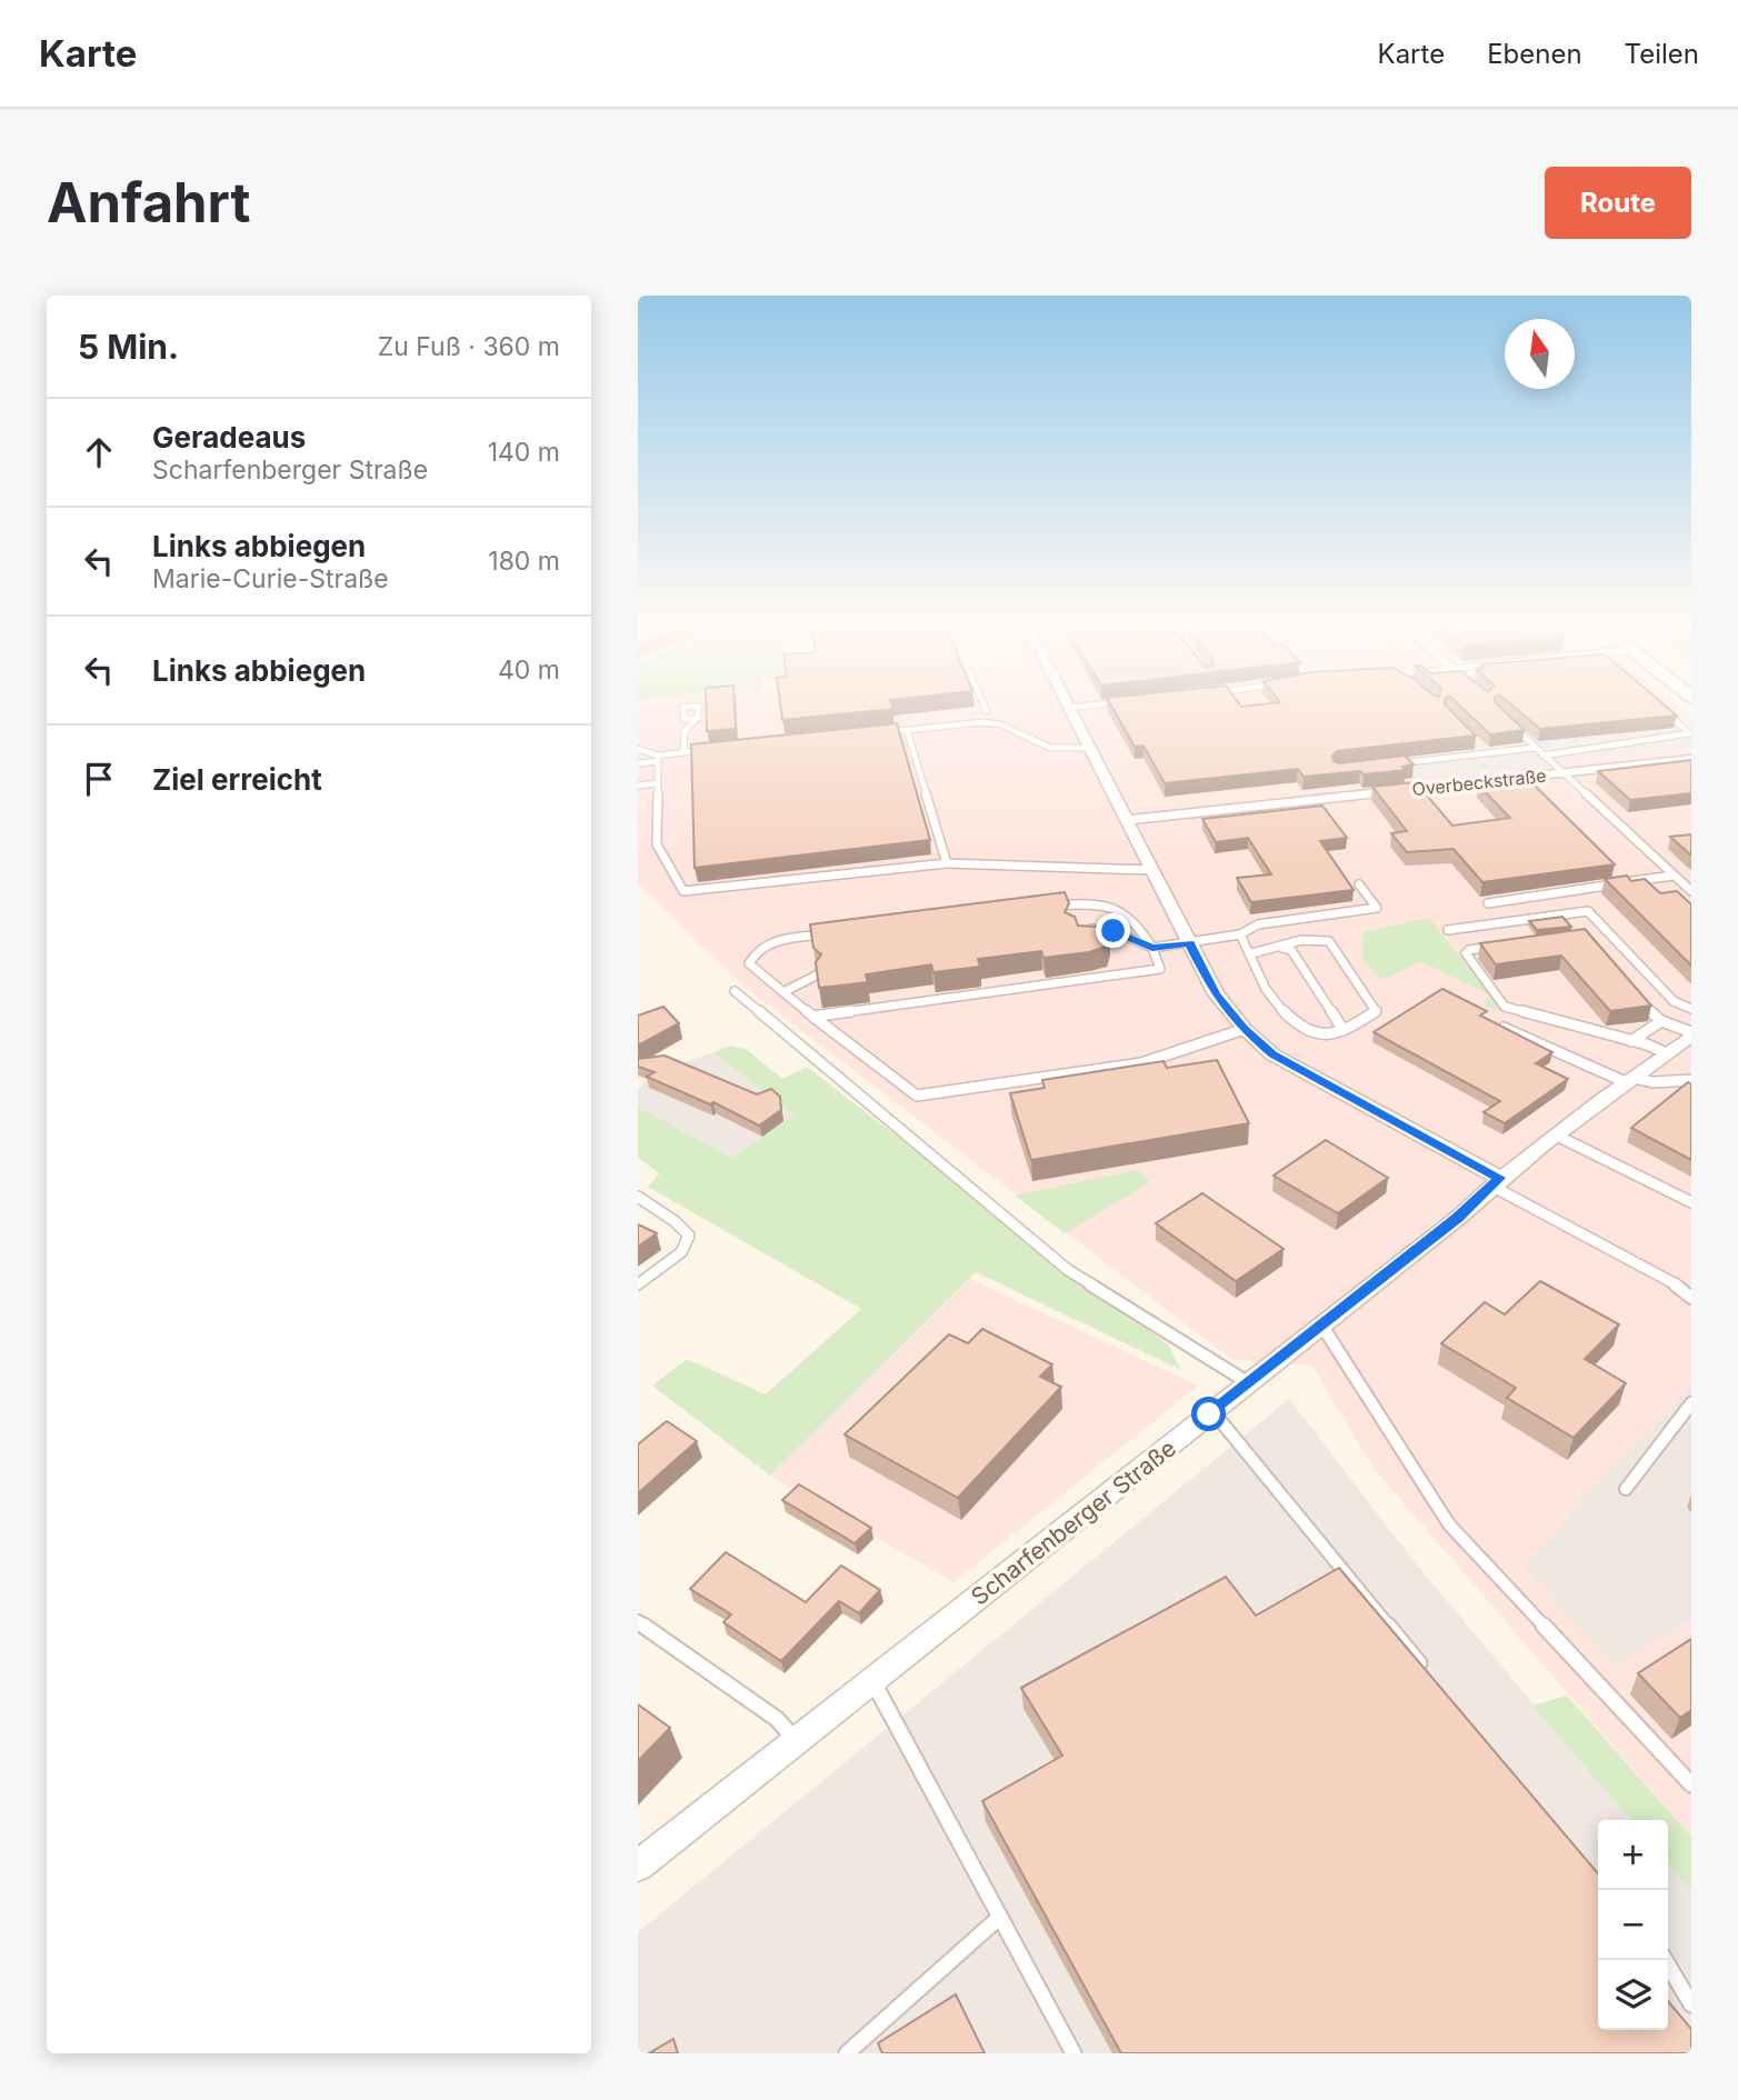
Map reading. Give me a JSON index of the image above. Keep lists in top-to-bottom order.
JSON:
{
  "streets": {
    "street": ["Overbeckstraße", "Scharfenberger Straße"]
  },
  "north": "top",
  "page": {
    "header": "Karte",
    "nav": ["Karte", "Ebenen", "Teilen"],
    "buttons": "Route",
    "title": "Anfahrt",
    "heading": ["5 Min.", "Zu Fuß · 360 m"],
    "list": [
      ["Geradeaus", "Scharfenberger Straße", "140 m"],
      ["Links abbiegen", "Marie-Curie-Straße", "180 m"],
      ["Links abbiegen", "40 m"],
      "Ziel erreicht"
    ],
    "map_buttons": ["+", "−"]
  }
}
